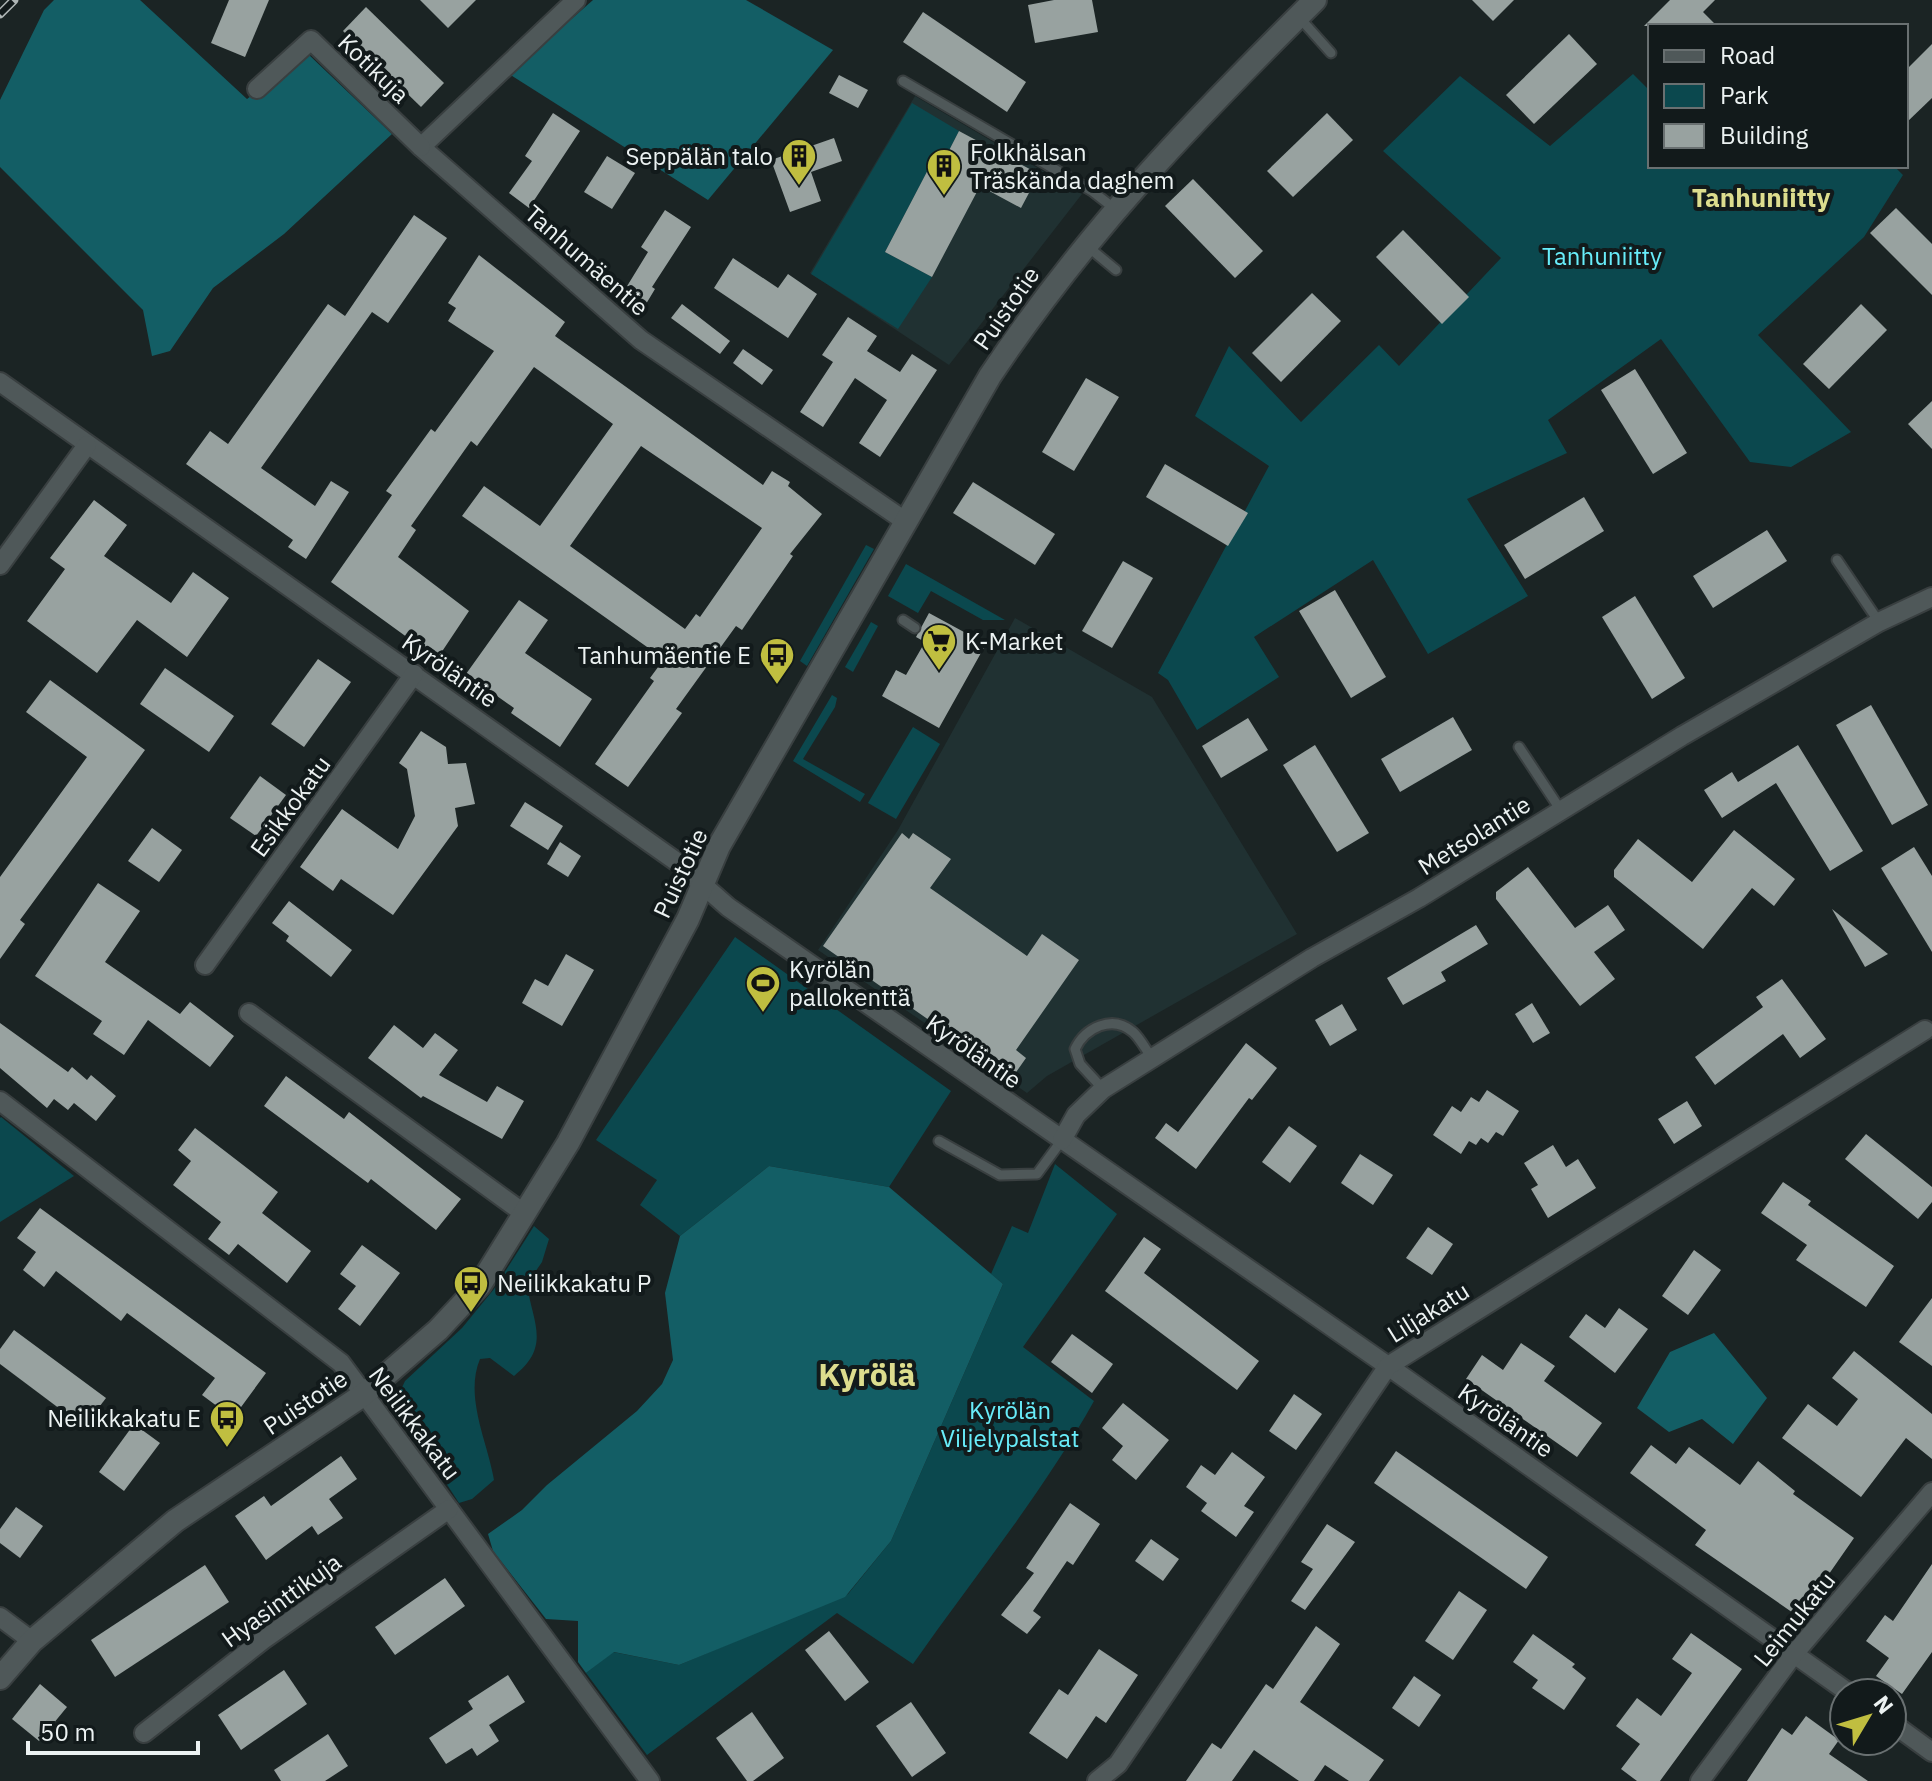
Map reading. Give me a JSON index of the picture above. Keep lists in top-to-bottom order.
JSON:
{
  "streets": {
    "street": [
      "Kotikuja",
      "Tanhumäentie",
      "Puistotie",
      "Kyröläntie",
      "Esikkokatu",
      "Metsolantie",
      "Liljakatu",
      "Neilikkakatu",
      "Hyasinttikuja",
      "Leimukatu"
    ]
  },
  "crossings": [
    ["Kotikuja", "Tanhumäentie"],
    ["Tanhumäentie", "Puistotie"],
    ["Puistotie", "Kyröläntie"],
    ["Puistotie", "Neilikkakatu"],
    ["Kyröläntie", "Esikkokatu"],
    ["Kyröläntie", "Metsolantie"],
    ["Kyröläntie", "Liljakatu"],
    ["Kyröläntie", "Leimukatu"],
    ["Neilikkakatu", "Hyasinttikuja"]
  ],
  "districts": ["Tanhuniitty", "Kyrölä"],
  "parks": ["Tanhuniitty", "Kyrölän Viljelypalstat"],
  "places": {
    "building": ["Seppälän talo", "Folkhälsan Träskända daghem"],
    "supermarket": ["K-Market"],
    "bus stop": ["Tanhumäentie E", "Neilikkakatu P", "Neilikkakatu E"],
    "sports": ["Kyrölän pallokenttä"]
  },
  "legend": ["Road", "Park", "Building"],
  "scale_bar": "50 m",
  "north": "top right"
}
